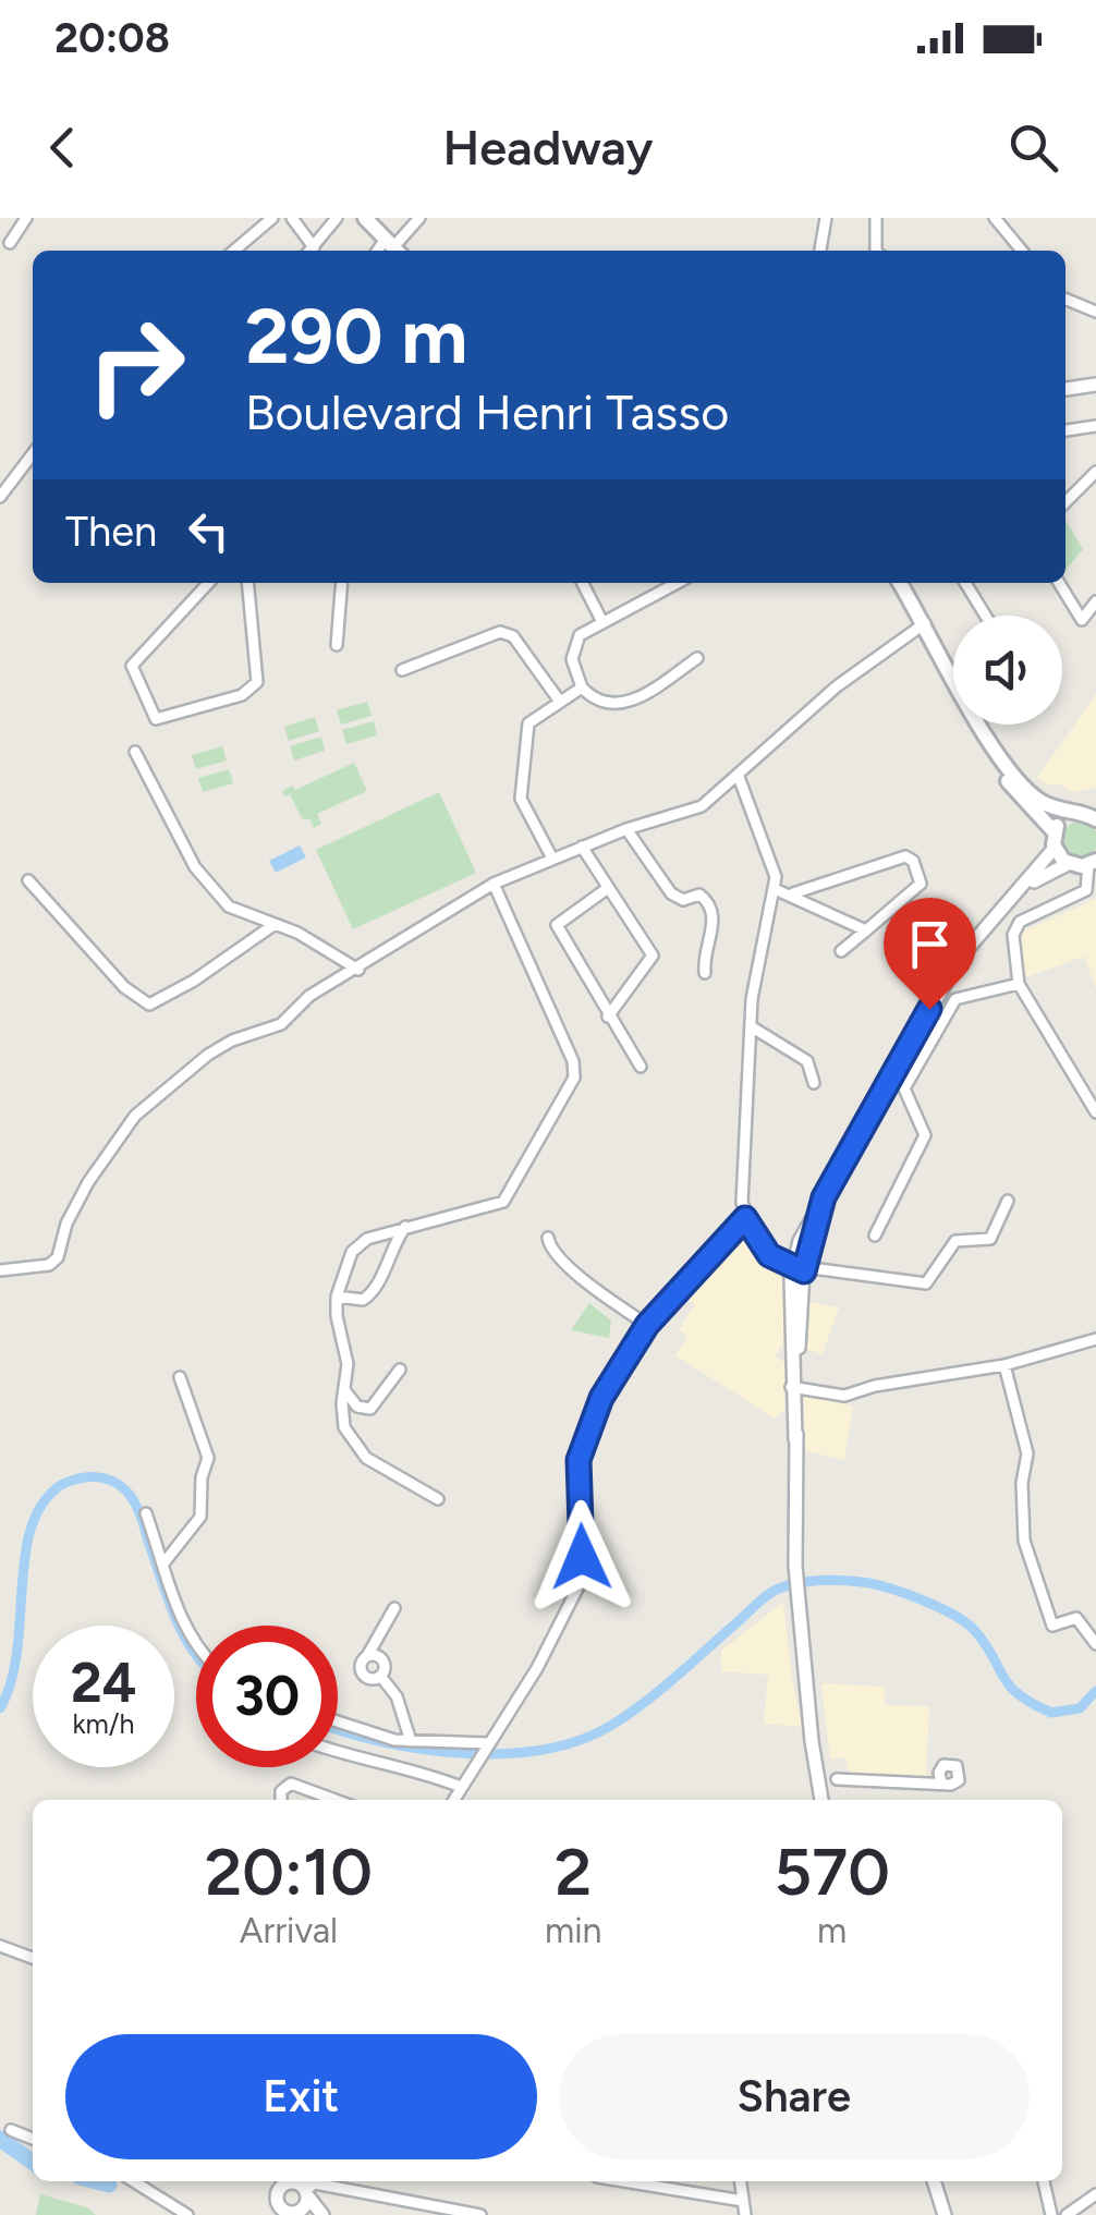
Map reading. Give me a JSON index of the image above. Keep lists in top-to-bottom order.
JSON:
{
  "page": {
    "status": "20:08",
    "header": "Headway",
    "turn": ["290 m", "Boulevard Henri Tasso"],
    "then": "Then",
    "speed": "24 km/h",
    "limit": "30",
    "eta": [
      "20:10",
      "Arrival",
      "2",
      "min",
      "570",
      "m"
    ],
    "buttons": ["Exit", "Share"]
  }
}
